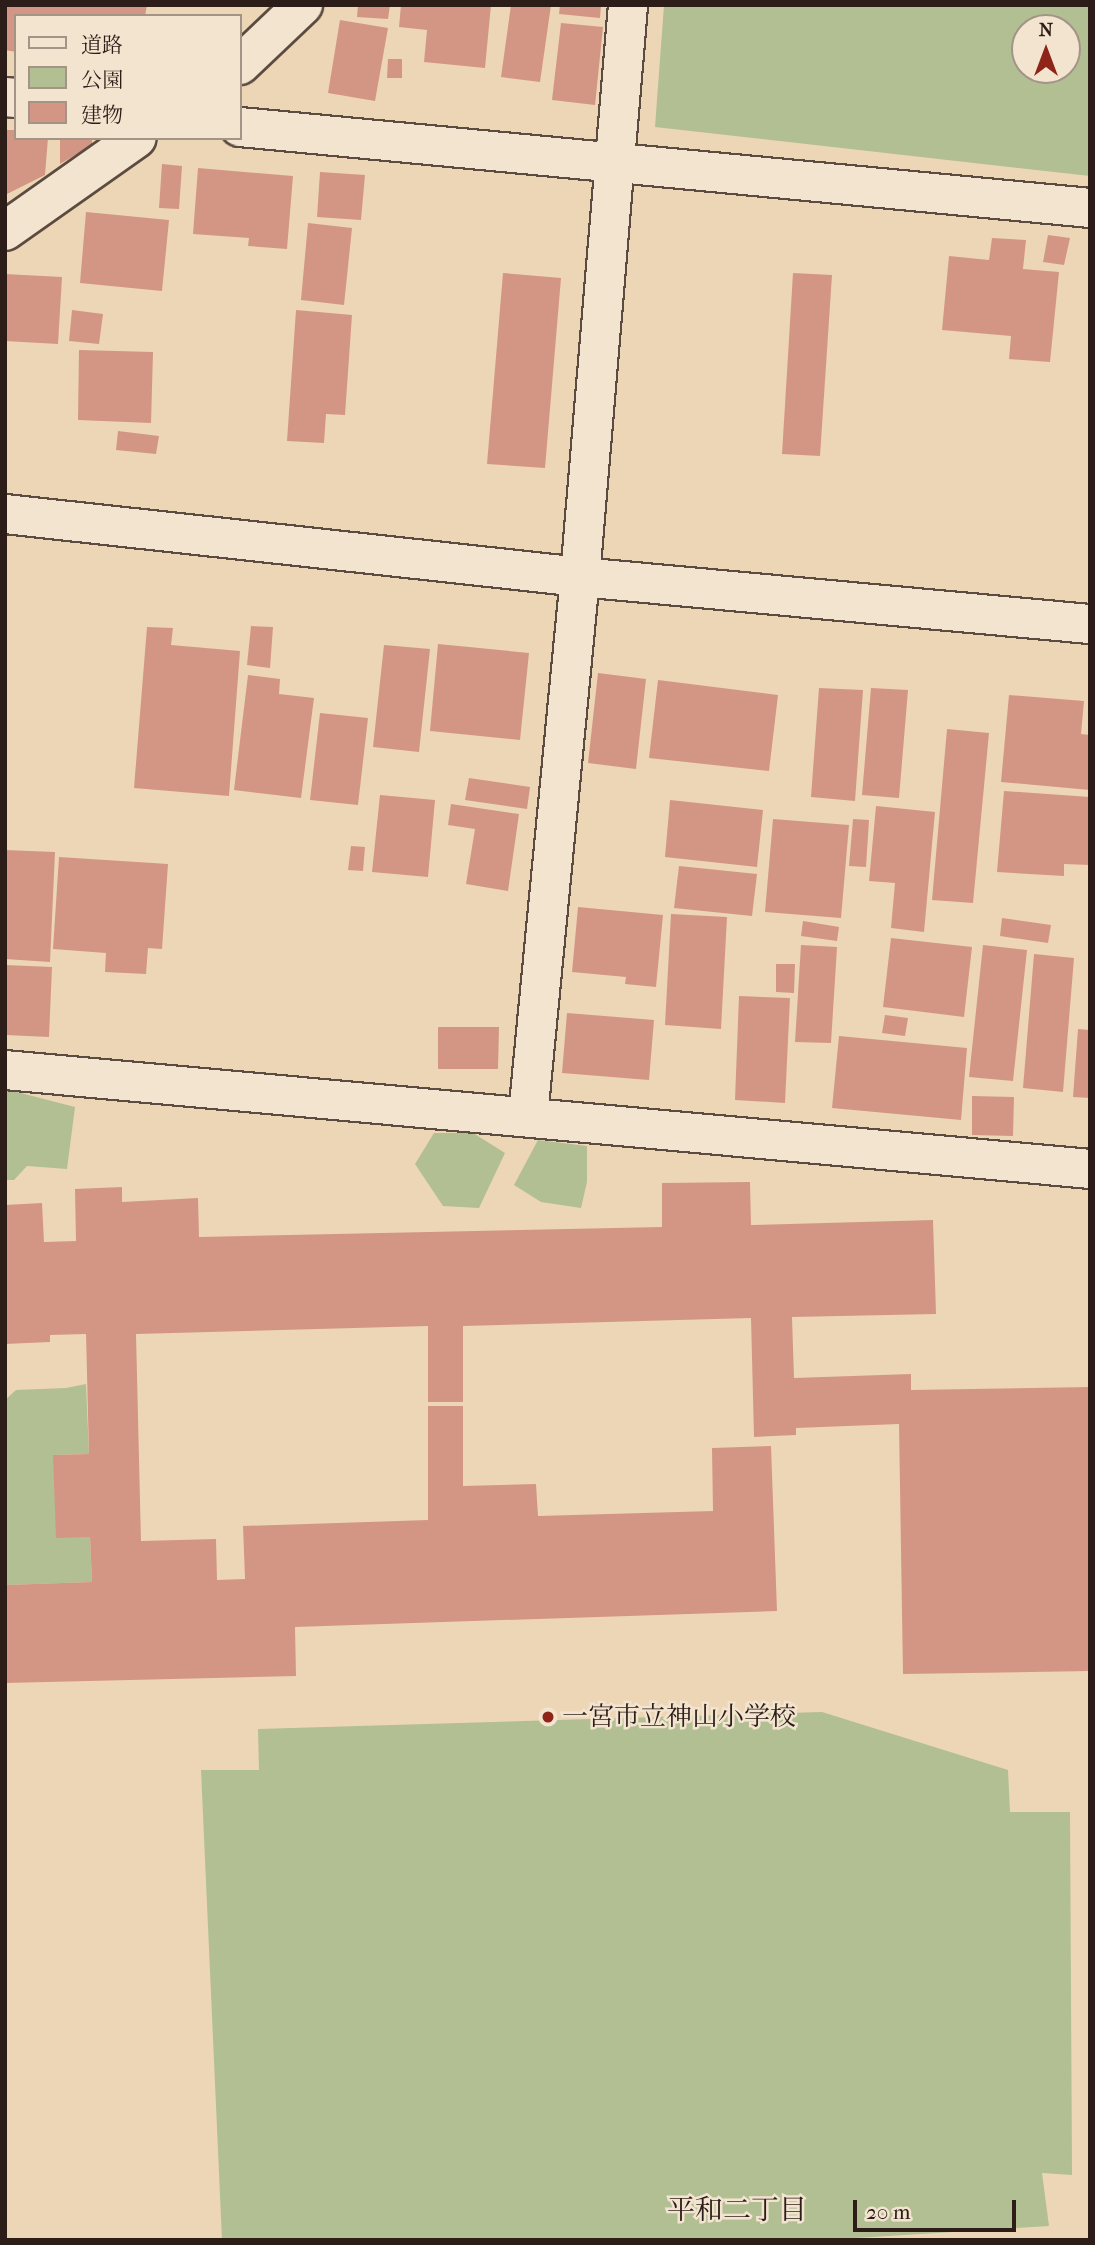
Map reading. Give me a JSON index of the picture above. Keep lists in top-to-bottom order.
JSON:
{
  "districts": ["平和二丁目"],
  "places": ["一宮市立神山小学校"],
  "legend": ["道路", "公園", "建物"],
  "scale_bar": "20 m",
  "north": "top"
}
